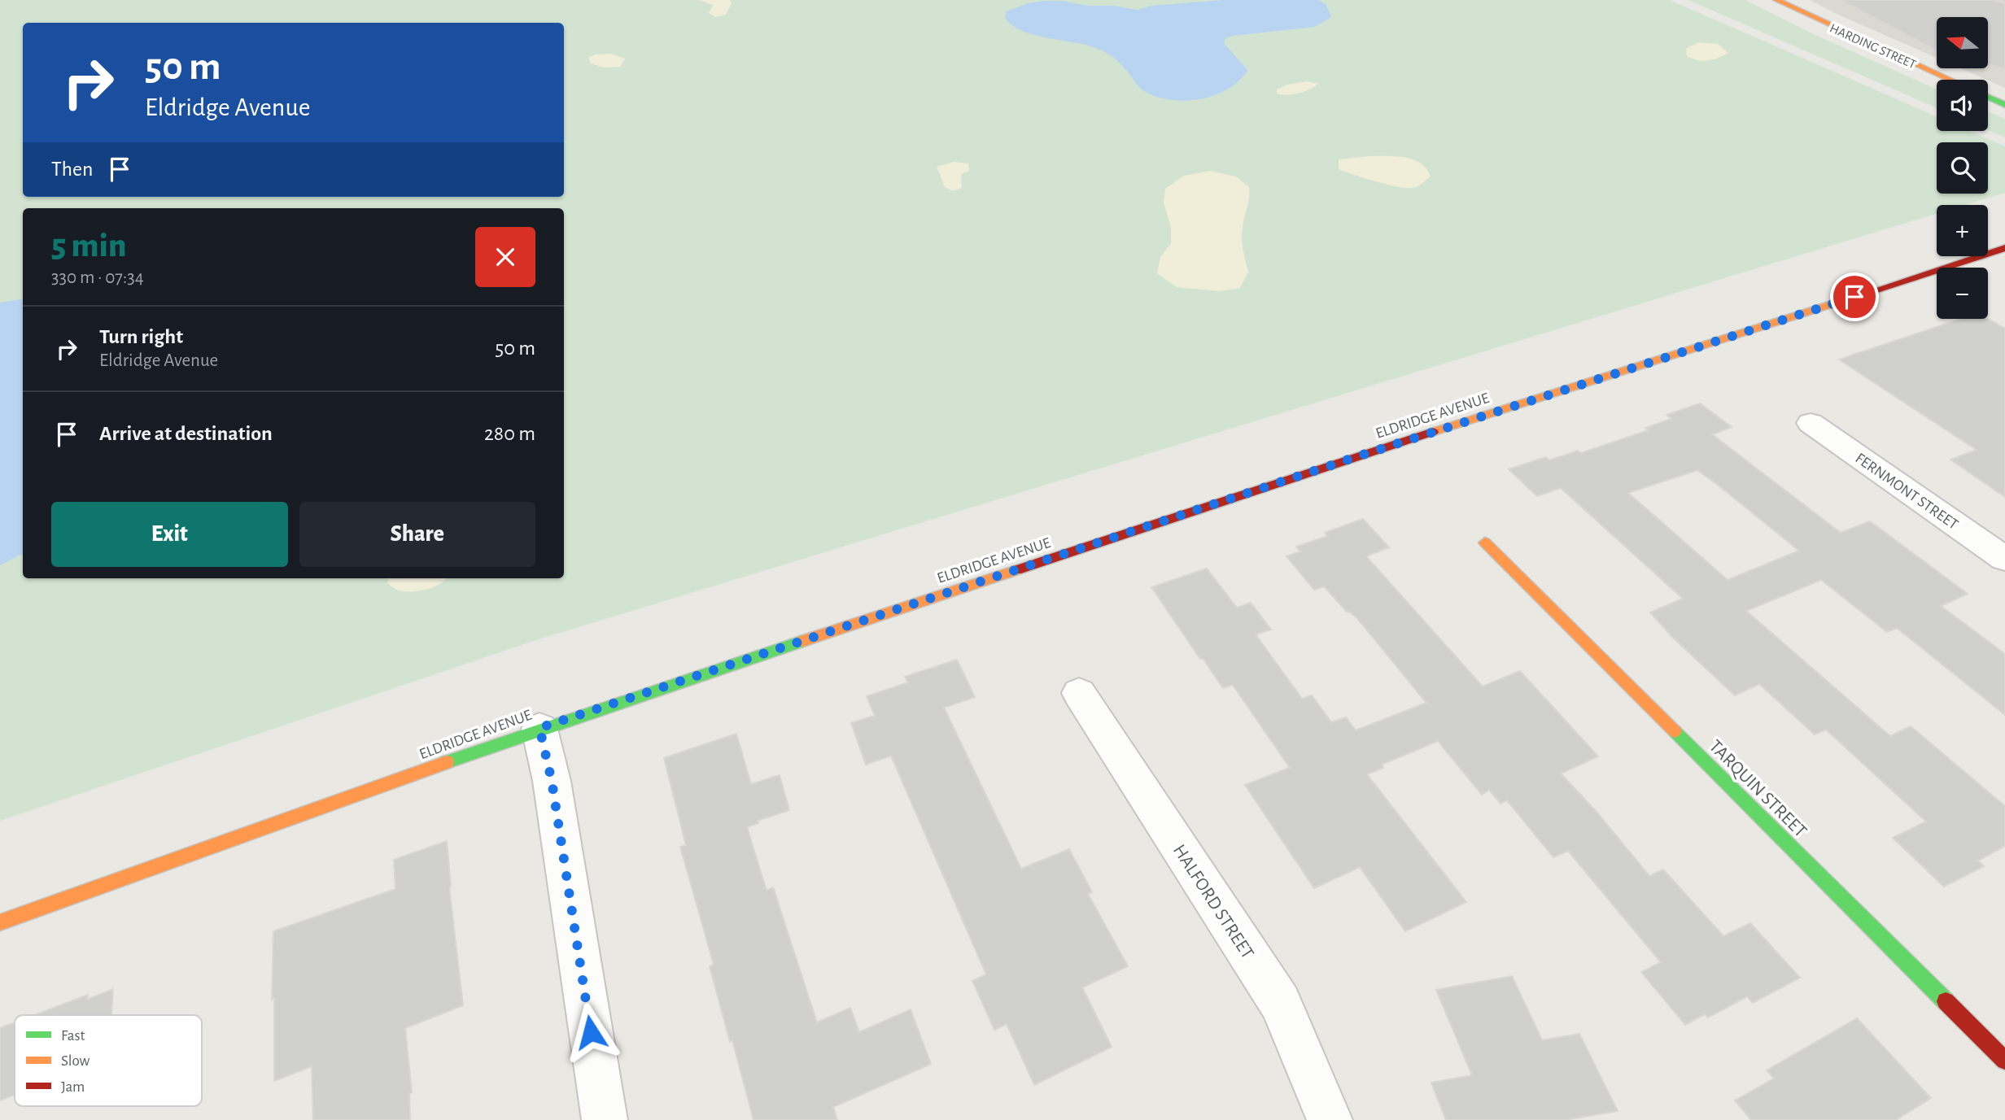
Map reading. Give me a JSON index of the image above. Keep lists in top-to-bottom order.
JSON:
{
  "streets": {
    "street": [
      "HARDING STREET",
      "ELDRIDGE AVENUE",
      "FERNMONT STREET",
      "TARQUIN STREET",
      "HALFORD STREET"
    ]
  },
  "legend": ["Fast", "Slow", "Jam"],
  "north": "left",
  "page": {
    "map_buttons": ["+", "−"],
    "turn": ["50 m", "Eldridge Avenue"],
    "then": "Then",
    "heading": ["5 min", "330 m · 07:34"],
    "list": [
      {
        "name": "Turn right",
        "note": "Eldridge Avenue",
        "value": "50 m"
      },
      {
        "name": "Arrive at destination",
        "value": "280 m"
      }
    ],
    "buttons": ["Exit", "Share"]
  }
}
